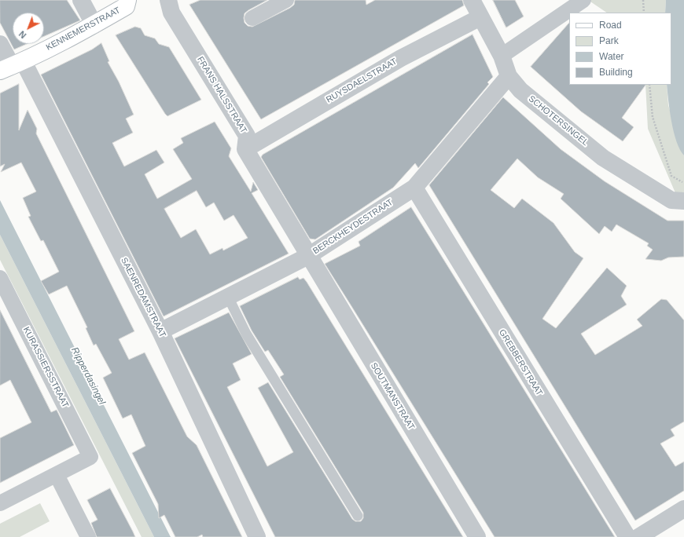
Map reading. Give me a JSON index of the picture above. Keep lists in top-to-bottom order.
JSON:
{
  "streets": {
    "main road": ["KENNEMERSTRAAT"],
    "street": [
      "RUYSDAELSTRAAT",
      "FRANS HALSSTRAAT",
      "SCHOTERSINGEL",
      "BERCKHEYDESTRAAT",
      "SAENREDAMSTRAAT",
      "GREBBERSTRAAT",
      "KURASSIERSSTRAAT",
      "SOUTMANSTRAAT"
    ]
  },
  "crossings": [
    ["KENNEMERSTRAAT", "SAENREDAMSTRAAT"],
    ["RUYSDAELSTRAAT", "FRANS HALSSTRAAT"],
    ["RUYSDAELSTRAAT", "SCHOTERSINGEL"],
    ["SCHOTERSINGEL", "BERCKHEYDESTRAAT"],
    ["BERCKHEYDESTRAAT", "SAENREDAMSTRAAT"],
    ["BERCKHEYDESTRAAT", "GREBBERSTRAAT"],
    ["BERCKHEYDESTRAAT", "SOUTMANSTRAAT"]
  ],
  "water": ["Ripperdasingel"],
  "legend": [
    "Road",
    "Park",
    "Water",
    "Building"
  ],
  "north": "bottom left"
}
